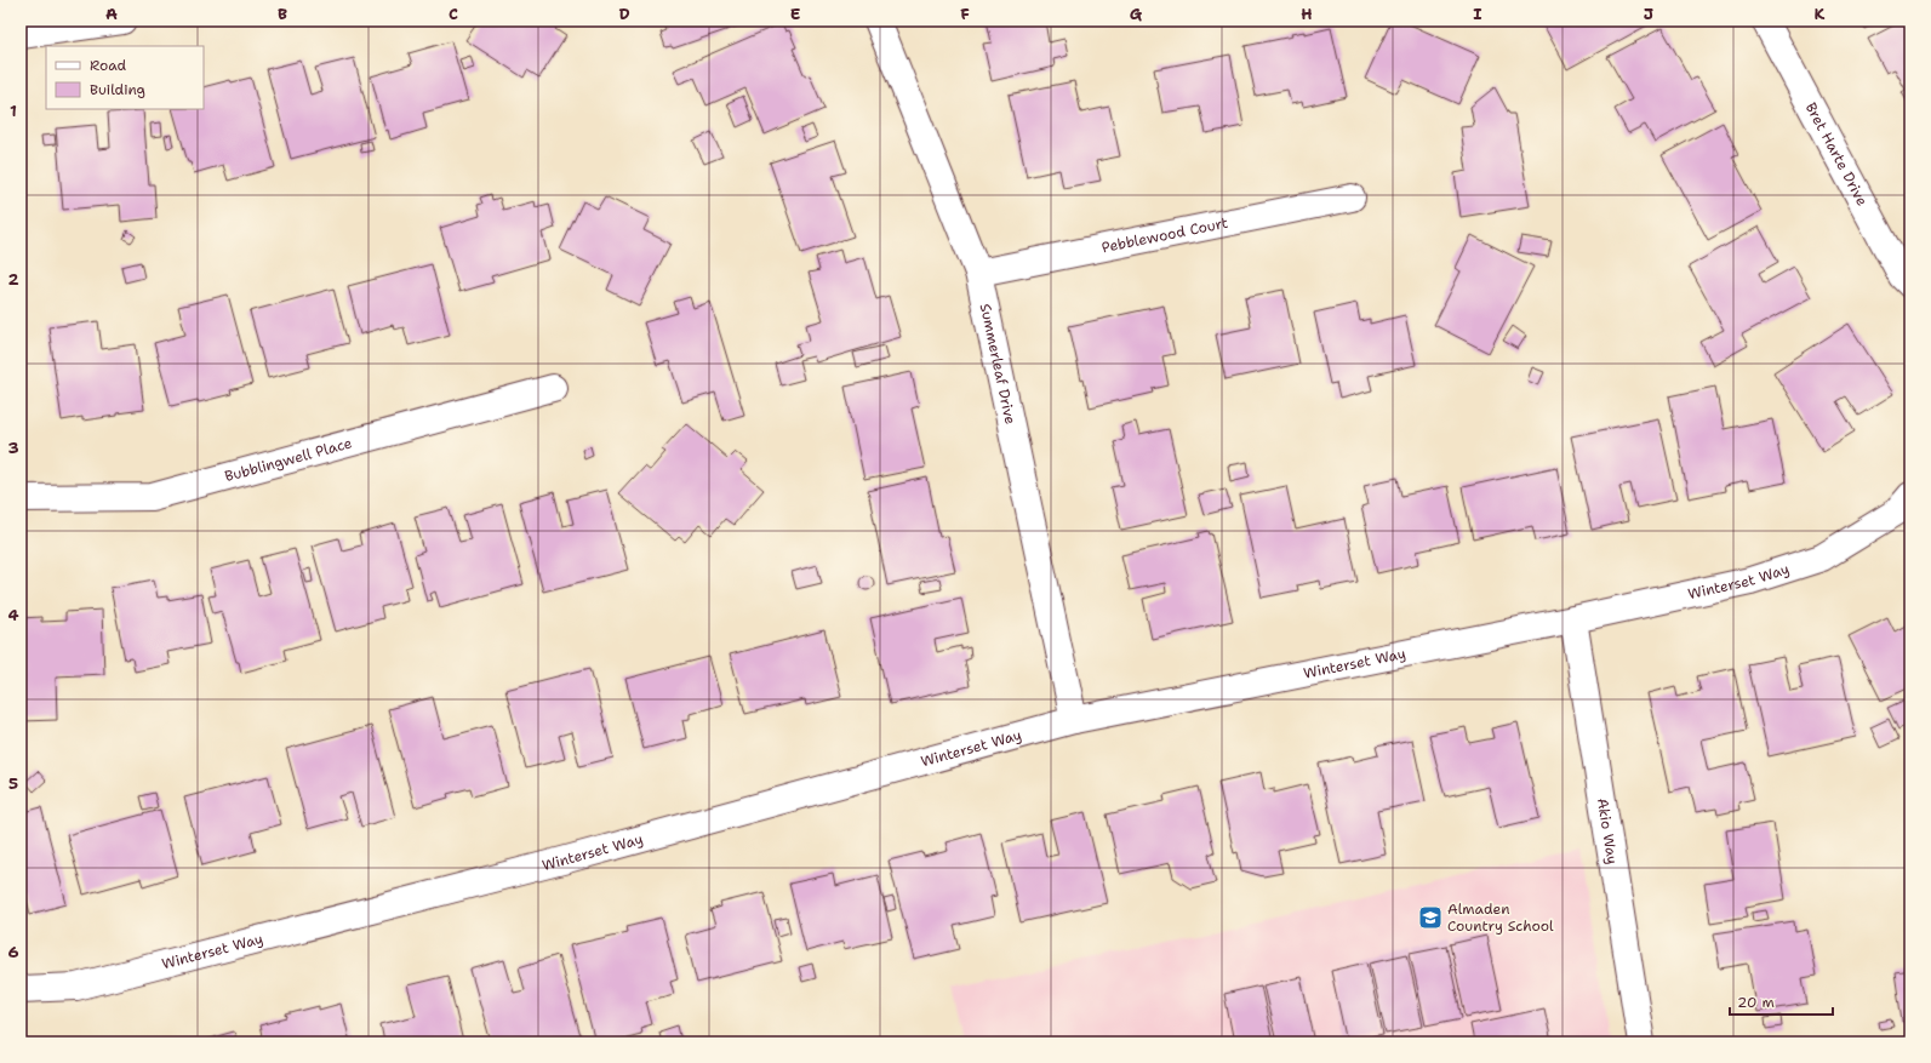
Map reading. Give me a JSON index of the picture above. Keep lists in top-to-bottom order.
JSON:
{
  "streets": {
    "street": [
      "Bret Harte Drive",
      "Pebblewood Court",
      "Summerleaf Drive",
      "Bubblingwell Place",
      "Winterset Way",
      "Akio Way"
    ]
  },
  "crossings": [
    ["Pebblewood Court", "Summerleaf Drive"],
    ["Summerleaf Drive", "Winterset Way"],
    ["Winterset Way", "Akio Way"]
  ],
  "places": {
    "school or university": ["Almaden Country School"]
  },
  "legend": ["Road", "Building"],
  "scale_bar": "20 m",
  "grid": {
    "columns": [
      "A",
      "B",
      "C",
      "D",
      "E",
      "F",
      "G",
      "H",
      "I",
      "J",
      "K"
    ],
    "rows": [
      "1",
      "2",
      "3",
      "4",
      "5",
      "6"
    ]
  }
}
